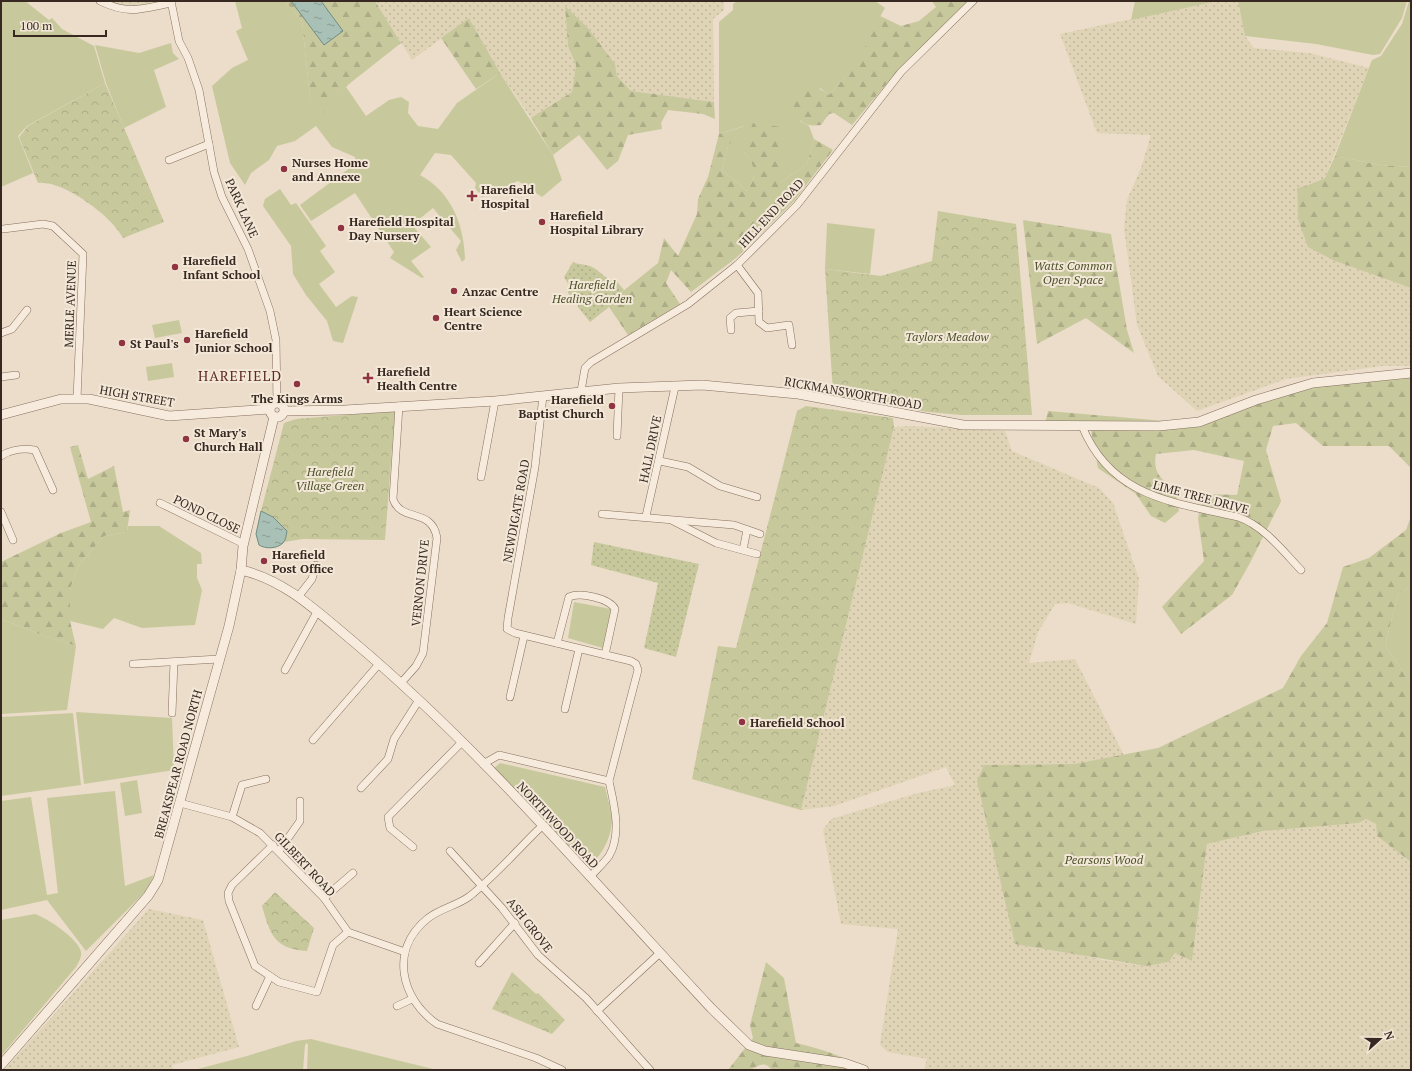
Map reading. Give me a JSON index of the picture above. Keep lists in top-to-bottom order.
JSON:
{
  "streets": {
    "street": [
      "PARK LANE",
      "HILL END ROAD",
      "MERLE AVENUE",
      "RICKMANSWORTH ROAD",
      "HIGH STREET",
      "HALL DRIVE",
      "LIME TREE DRIVE",
      "NEWDIGATE ROAD",
      "POND CLOSE",
      "VERNON DRIVE",
      "BREAKSPEAR ROAD NORTH",
      "NORTHWOOD ROAD",
      "GILBERT ROAD",
      "ASH GROVE"
    ]
  },
  "crossings": [
    ["PARK LANE", "RICKMANSWORTH ROAD"],
    ["PARK LANE", "HIGH STREET"],
    ["PARK LANE", "BREAKSPEAR ROAD NORTH"],
    ["HILL END ROAD", "RICKMANSWORTH ROAD"],
    ["MERLE AVENUE", "HIGH STREET"],
    ["RICKMANSWORTH ROAD", "HIGH STREET"],
    ["RICKMANSWORTH ROAD", "HALL DRIVE"],
    ["RICKMANSWORTH ROAD", "LIME TREE DRIVE"],
    ["RICKMANSWORTH ROAD", "NEWDIGATE ROAD"],
    ["RICKMANSWORTH ROAD", "VERNON DRIVE"],
    ["RICKMANSWORTH ROAD", "BREAKSPEAR ROAD NORTH"],
    ["HIGH STREET", "BREAKSPEAR ROAD NORTH"],
    ["POND CLOSE", "BREAKSPEAR ROAD NORTH"],
    ["VERNON DRIVE", "NORTHWOOD ROAD"],
    ["BREAKSPEAR ROAD NORTH", "NORTHWOOD ROAD"],
    ["BREAKSPEAR ROAD NORTH", "GILBERT ROAD"]
  ],
  "districts": ["HAREFIELD"],
  "parks": [
    "Watts Common Open Space",
    "Harefield Healing Garden",
    "Taylors Meadow",
    "Harefield Village Green",
    "Pearsons Wood"
  ],
  "places": {
    "other": [
      "Nurses Home and Annexe",
      "Harefield Hospital Library",
      "Harefield Hospital Day Nursery",
      "Harefield Infant School",
      "Anzac Centre",
      "Heart Science Centre",
      "Harefield Junior School",
      "St Paul's",
      "The Kings Arms",
      "Harefield Baptist Church",
      "St Mary's Church Hall",
      "Harefield Post Office",
      "Harefield School"
    ],
    "health": ["Harefield Hospital", "Harefield Health Centre"]
  },
  "scale_bar": "100 m",
  "north": "right"
}
